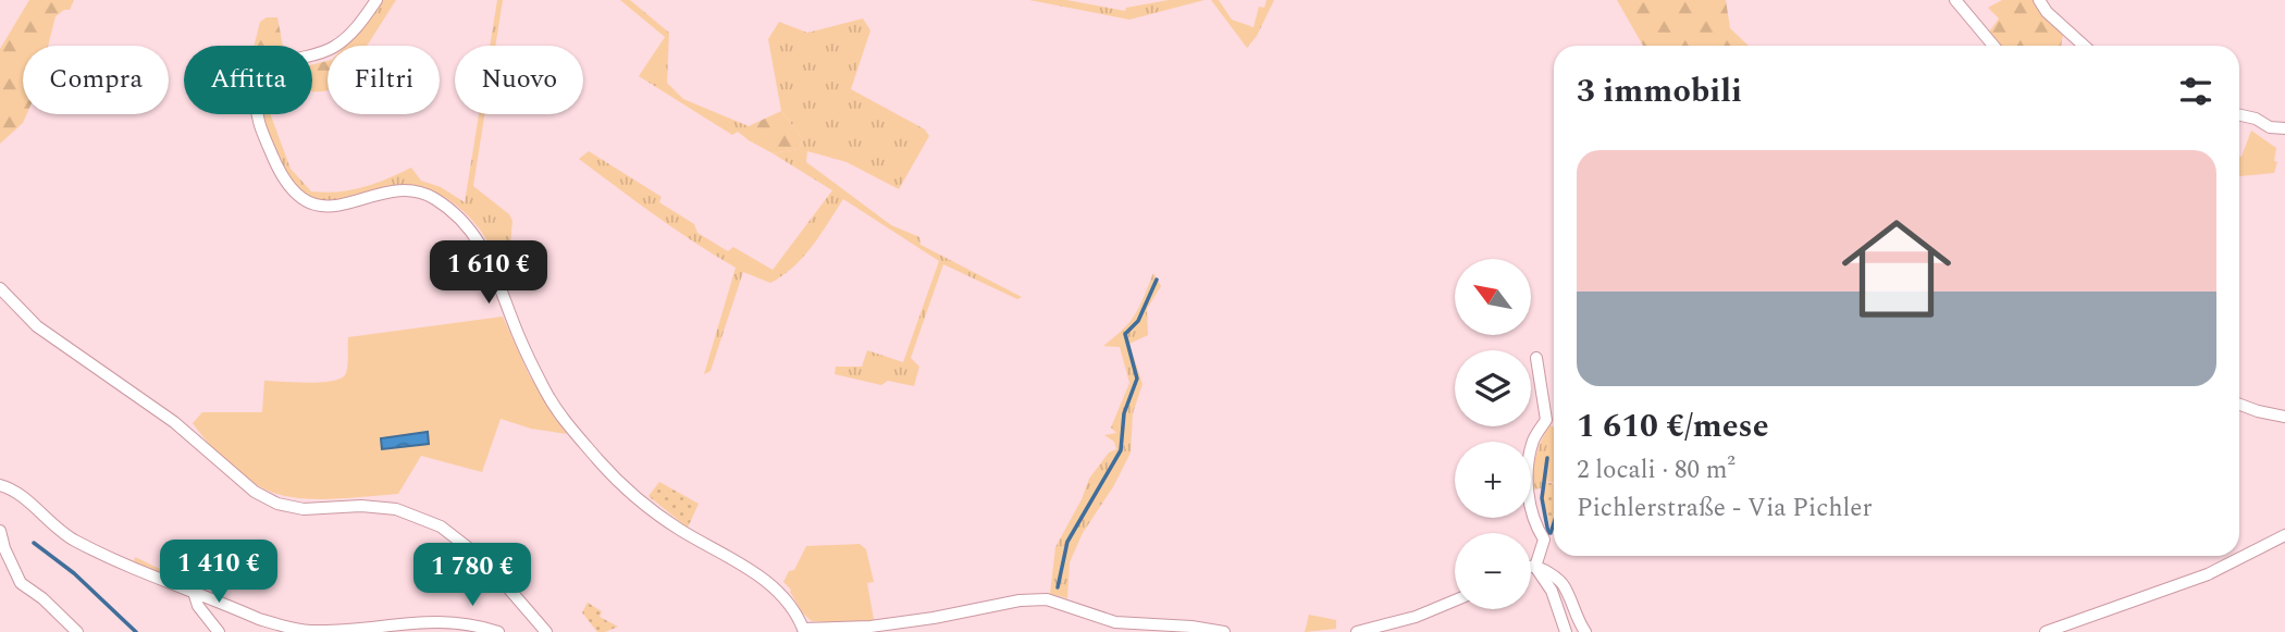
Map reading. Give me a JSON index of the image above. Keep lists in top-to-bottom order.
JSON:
{
  "north": "top left",
  "page": {
    "chip": [
      "Compra",
      "Affitta",
      "Filtri",
      "Nuovo"
    ],
    "heading": "3 immobili",
    "list": [
      {
        "name": "1 610 €/mese",
        "note": "2 locali · 80 m² · Pichlerstraße - Via Pichler"
      }
    ],
    "price": ["1 610 €", "1 410 €", "1 780 €"],
    "map_buttons": ["+", "−"]
  }
}
